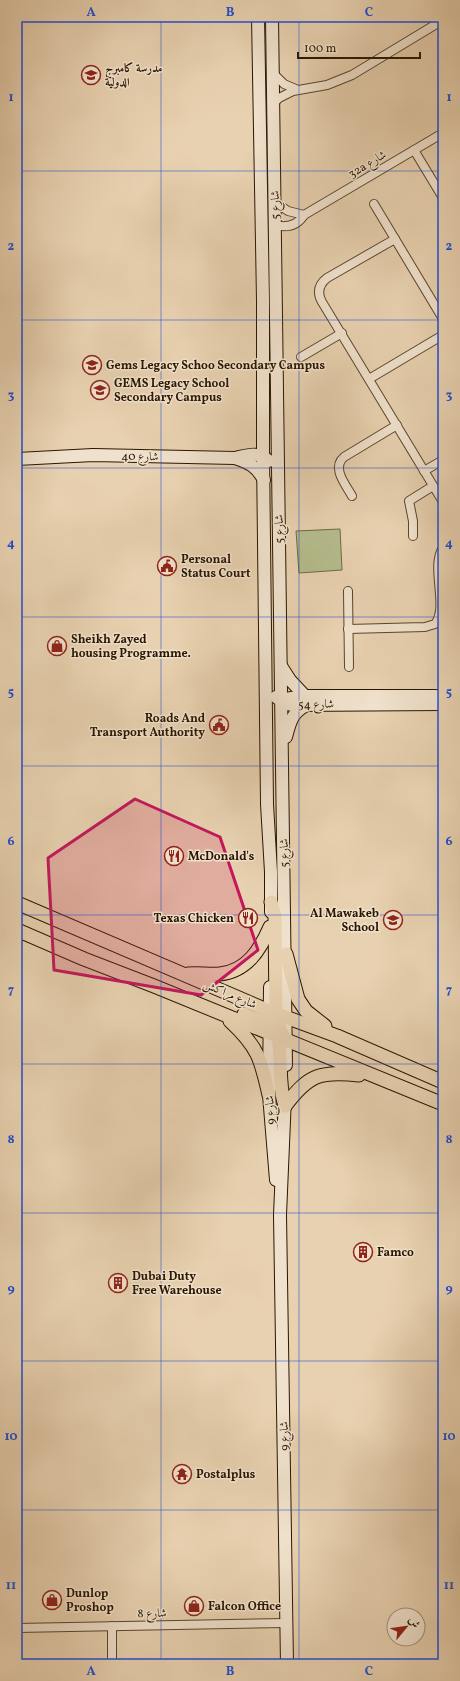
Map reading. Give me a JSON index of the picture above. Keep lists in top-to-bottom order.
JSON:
{
  "streets": {
    "main road": ["شارع مراكش"],
    "street": [
      "32a شارع",
      "شارع 5",
      "شارع 40",
      "شارع 54",
      "شارع 9",
      "شارع 8"
    ]
  },
  "crossings": [
    ["32a شارع", "شارع 5"],
    ["شارع 5", "شارع 40"],
    ["شارع 5", "شارع 54"],
    ["شارع 5", "شارع مراكش"],
    ["شارع 5", "شارع 9"],
    ["شارع مراكش", "شارع 9"],
    ["شارع 9", "شارع 8"]
  ],
  "places": {
    "school or university": [
      "مدرسة كامبرج الدولية",
      "Gems Legacy Schoo Secondary Campus",
      "GEMS Legacy School Secondary Campus",
      "Al Mawakeb School"
    ],
    "public building": ["Personal Status Court", "Roads And Transport Authority"],
    "shop": ["Sheikh Zayed housing Programme.", "Dunlop Proshop", "Falcon Office"],
    "restaurant": ["McDonald's", "Texas Chicken"],
    "building": ["Famco", "Dubai Duty Free Warehouse"],
    "temple": ["Postalplus"]
  },
  "scale_bar": "100 m",
  "north": "top right",
  "grid": {
    "columns": ["A", "B", "C"],
    "rows": [
      "1",
      "2",
      "3",
      "4",
      "5",
      "6",
      "7",
      "8",
      "9",
      "10",
      "11"
    ]
  }
}
